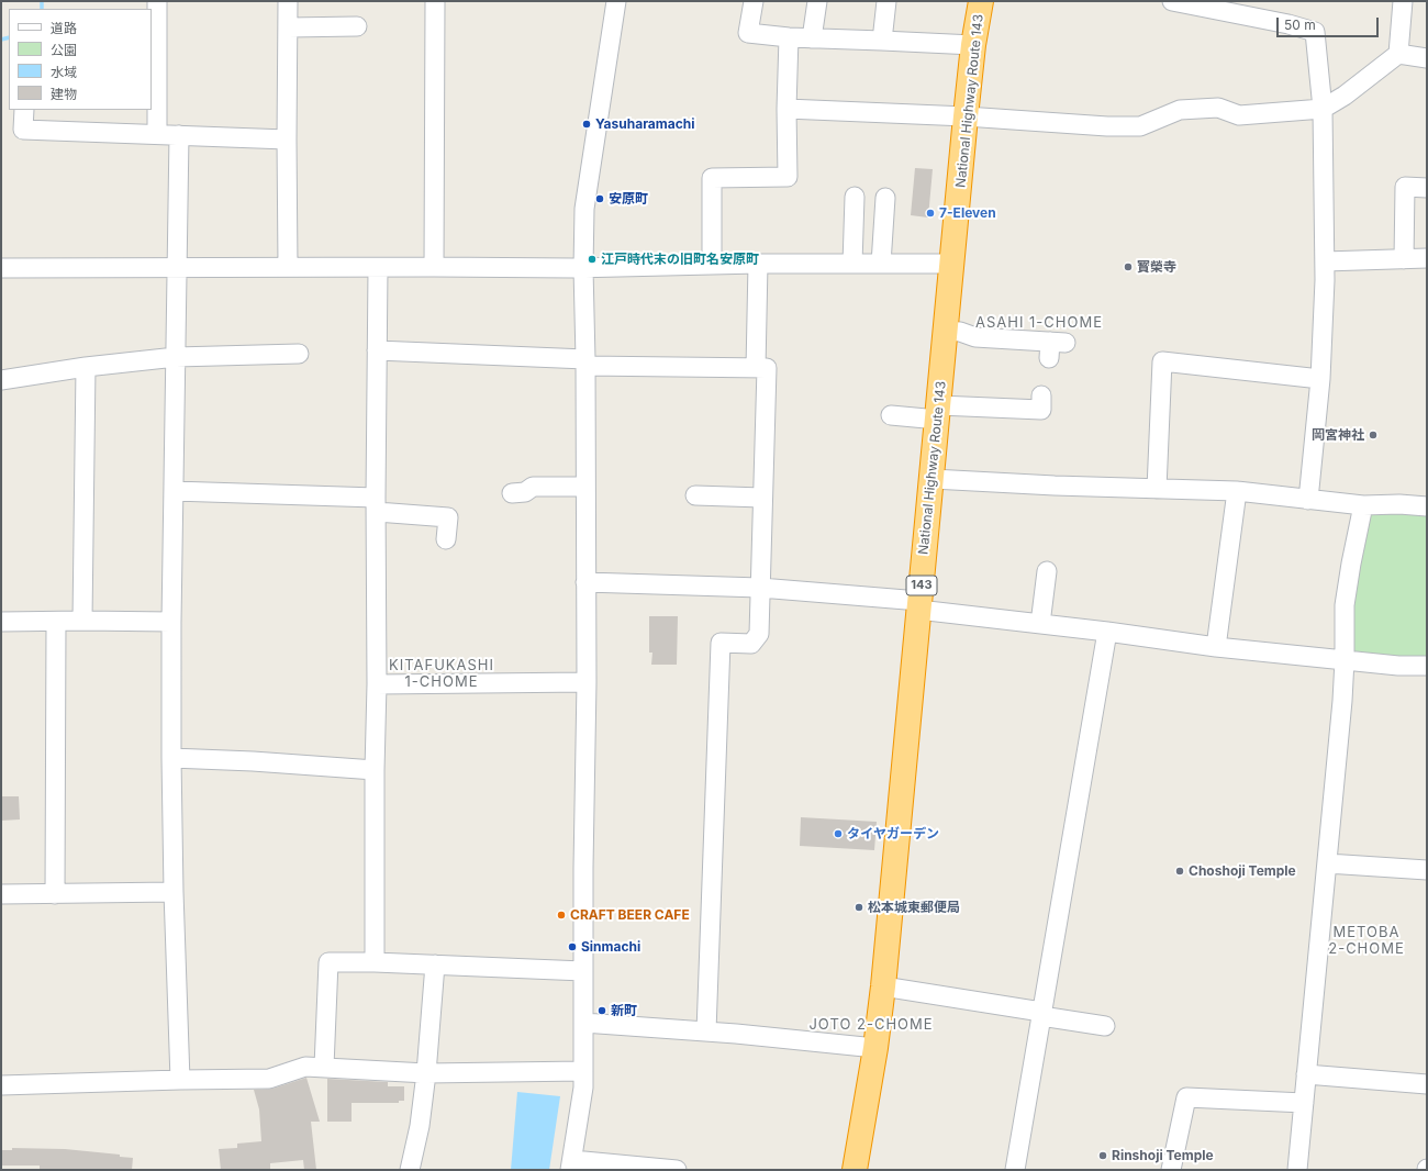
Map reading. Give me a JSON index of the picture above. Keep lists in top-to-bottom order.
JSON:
{
  "streets": {
    "highway": ["National Highway Route 143", "143"]
  },
  "districts": [
    "ASAHI 1-CHOME",
    "KITAFUKASHI 1-CHOME",
    "METOBA 2-CHOME",
    "JOTO 2-CHOME"
  ],
  "places": [
    "Yasuharamachi",
    "安原町",
    "7-Eleven",
    "江戸時代末の旧町名安原町",
    "寳榮寺",
    "岡宮神社",
    "タイヤガーデン",
    "Choshoji Temple",
    "松本城東郵便局",
    "CRAFT BEER CAFE",
    "Sinmachi",
    "新町",
    "Rinshoji Temple"
  ],
  "legend": [
    "道路",
    "公園",
    "水域",
    "建物"
  ],
  "scale_bar": "50 m"
}
